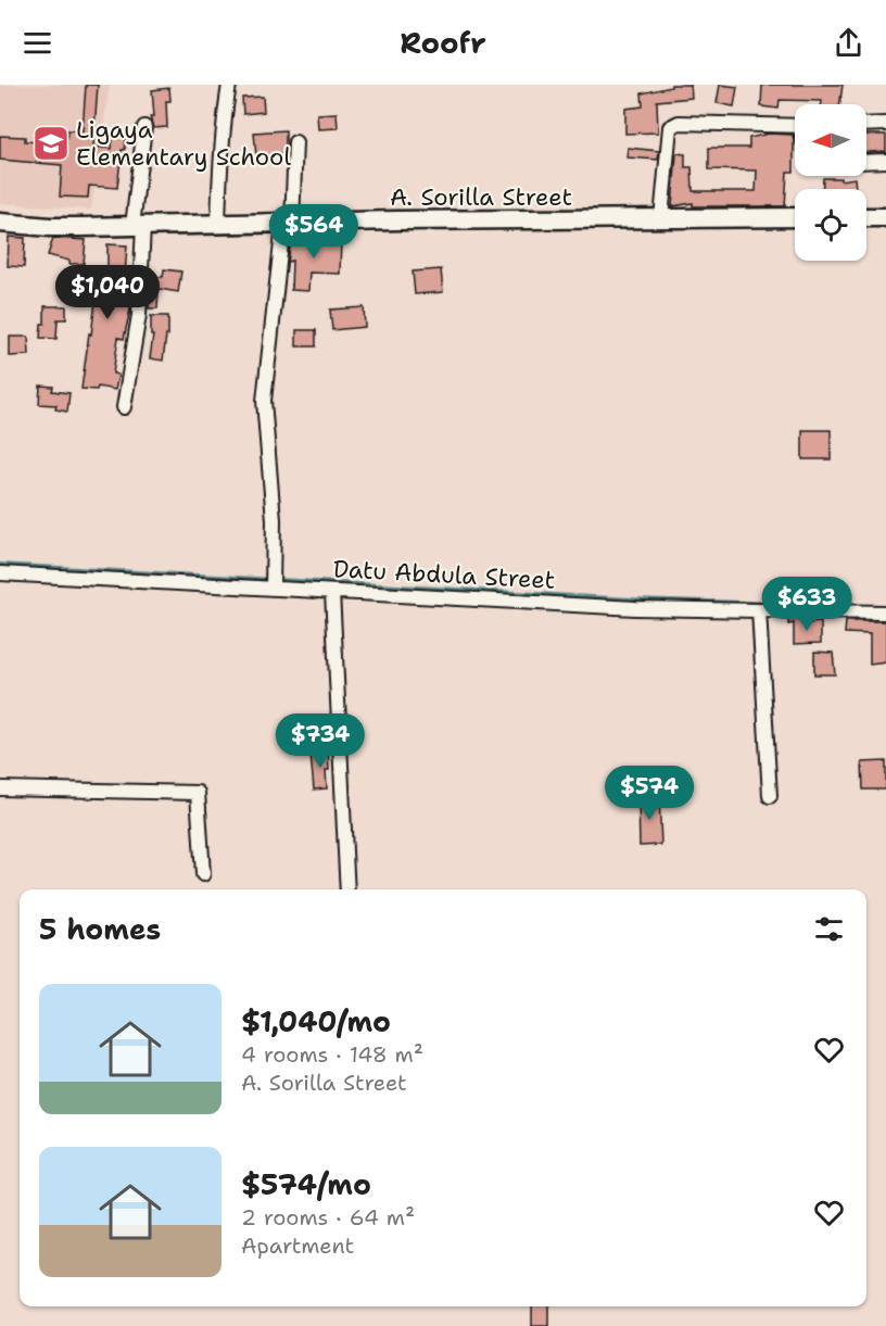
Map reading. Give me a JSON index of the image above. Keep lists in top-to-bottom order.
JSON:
{
  "streets": {
    "street": ["A. Sorilla Street", "Datu Abdula Street"]
  },
  "places": {
    "school or university": ["Ligaya Elementary School"]
  },
  "north": "left",
  "page": {
    "header": "Roofr",
    "price": [
      "$564",
      "$1,040",
      "$633",
      "$734",
      "$574"
    ],
    "heading": "5 homes",
    "list": [
      {
        "name": "$1,040/mo",
        "note": "4 rooms · 148 m² · A. Sorilla Street"
      },
      {
        "name": "$574/mo",
        "note": "2 rooms · 64 m² · Apartment"
      }
    ]
  }
}
